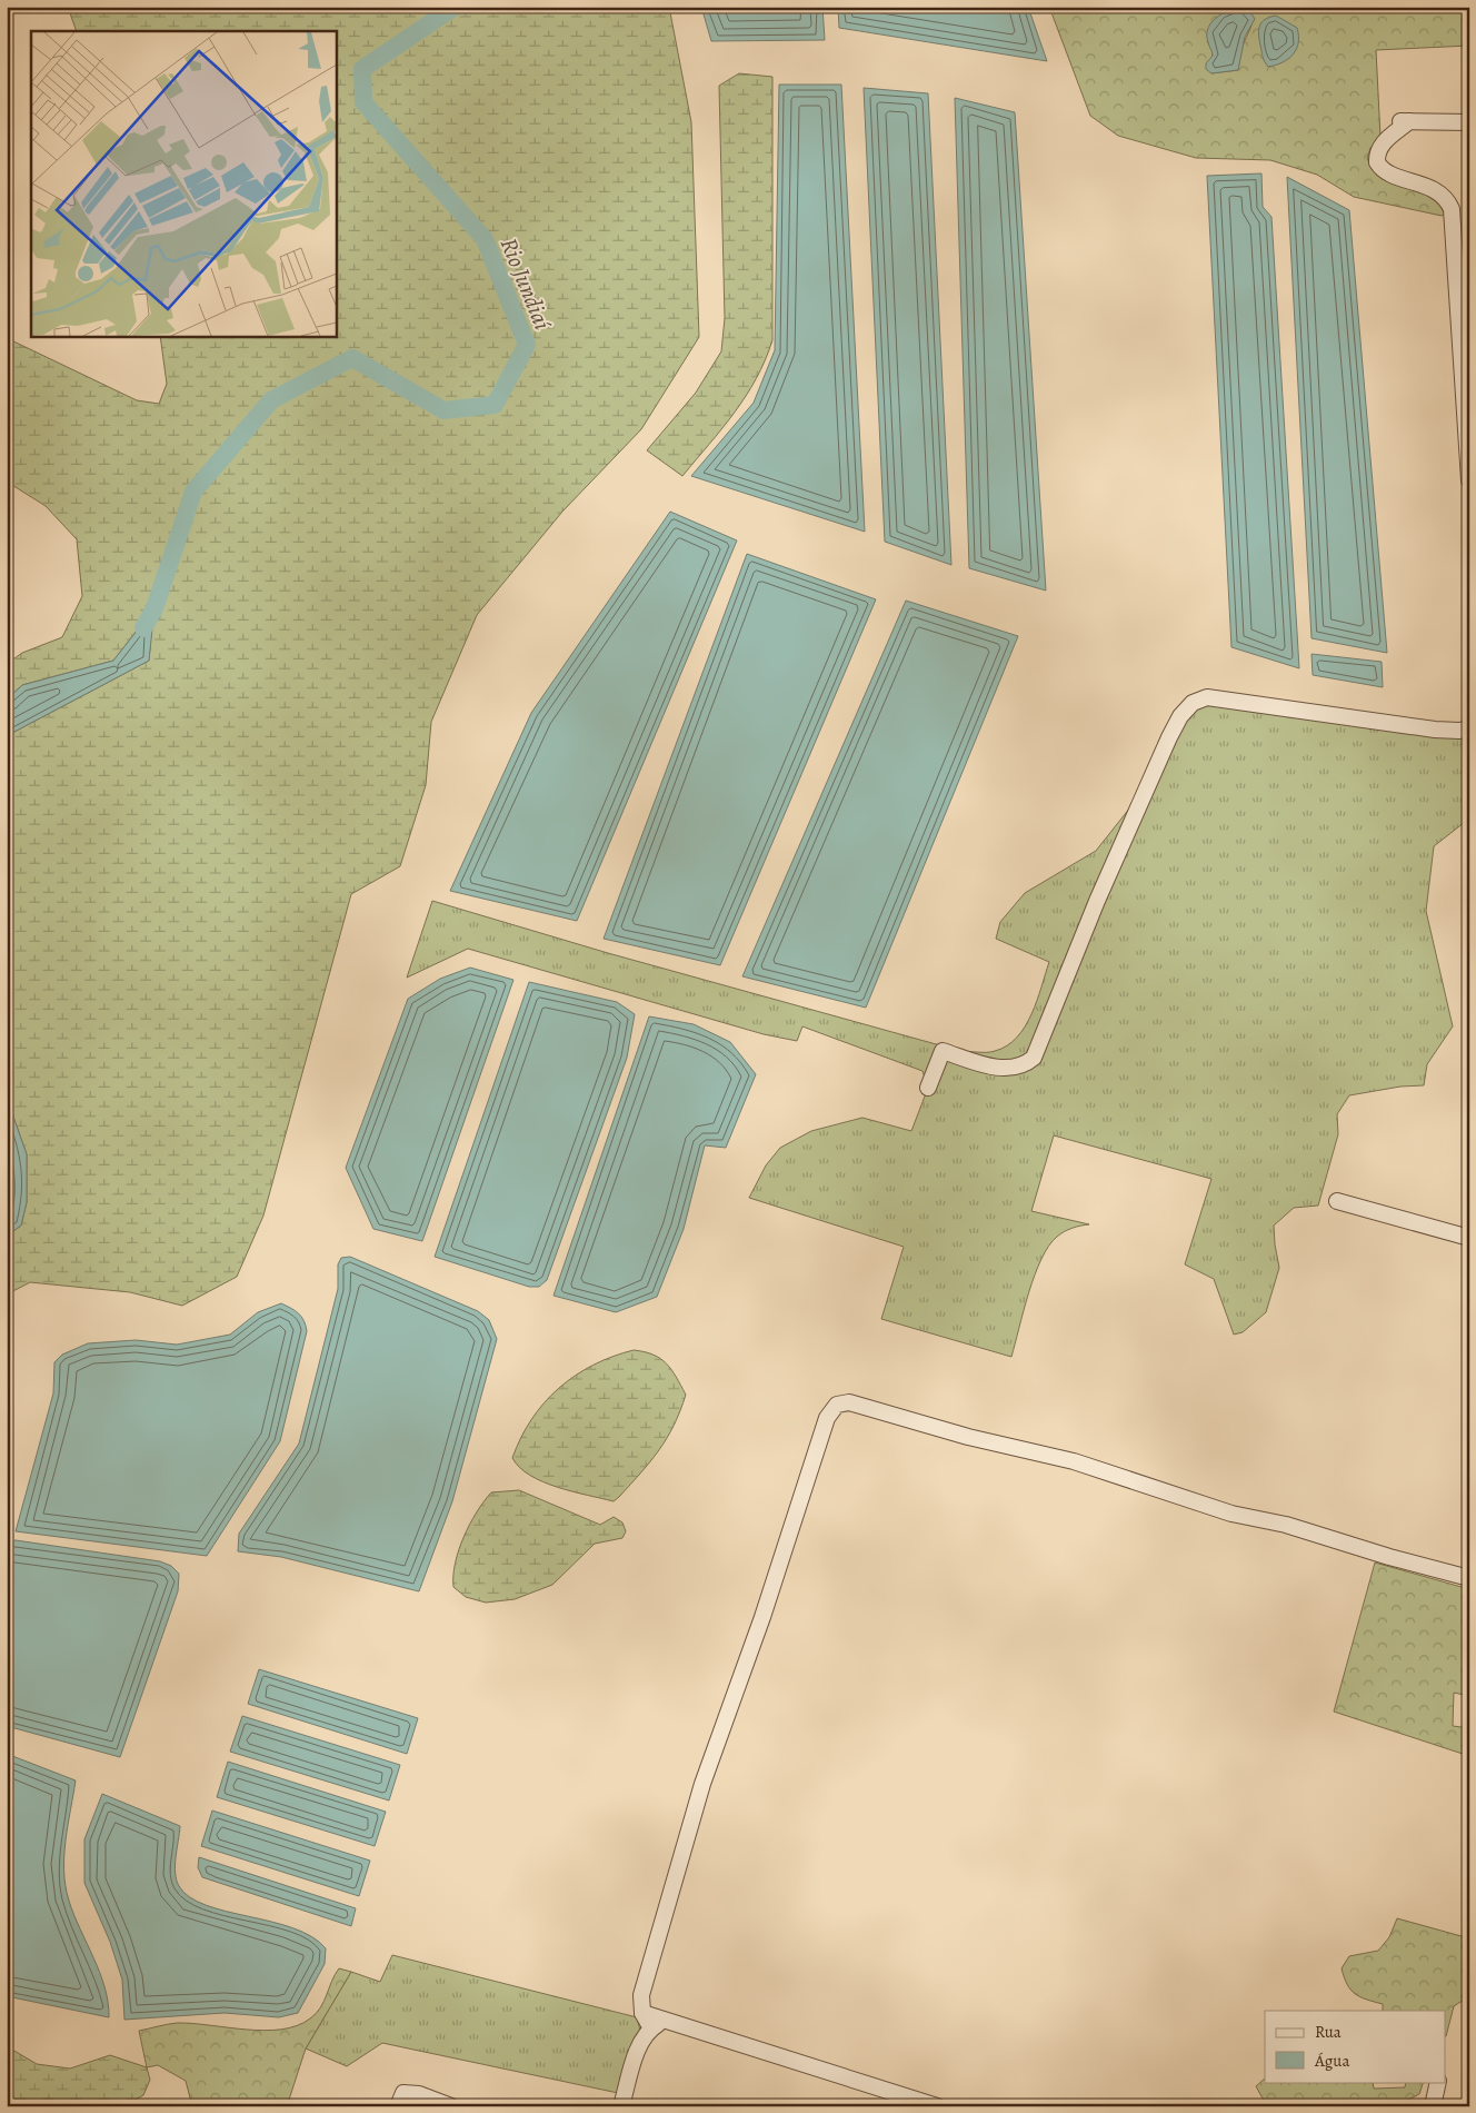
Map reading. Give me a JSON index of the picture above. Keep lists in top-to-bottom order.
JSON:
{
  "water": ["Rio Jundiaí"],
  "legend": ["Rua", "Água"]
}
